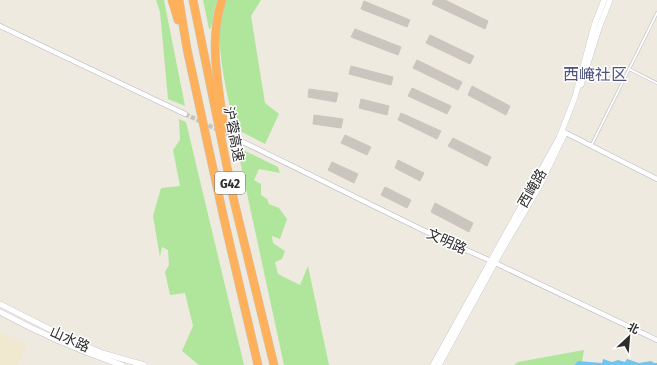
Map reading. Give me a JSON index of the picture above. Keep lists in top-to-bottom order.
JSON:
{
  "streets": {
    "highway": ["沪蓉高速", "G42"],
    "street": ["西崦路", "文明路", "山水路"]
  },
  "crossings": [
    ["西崦路", "文明路"]
  ],
  "districts": ["西崦社区"],
  "north": "top right"
}
